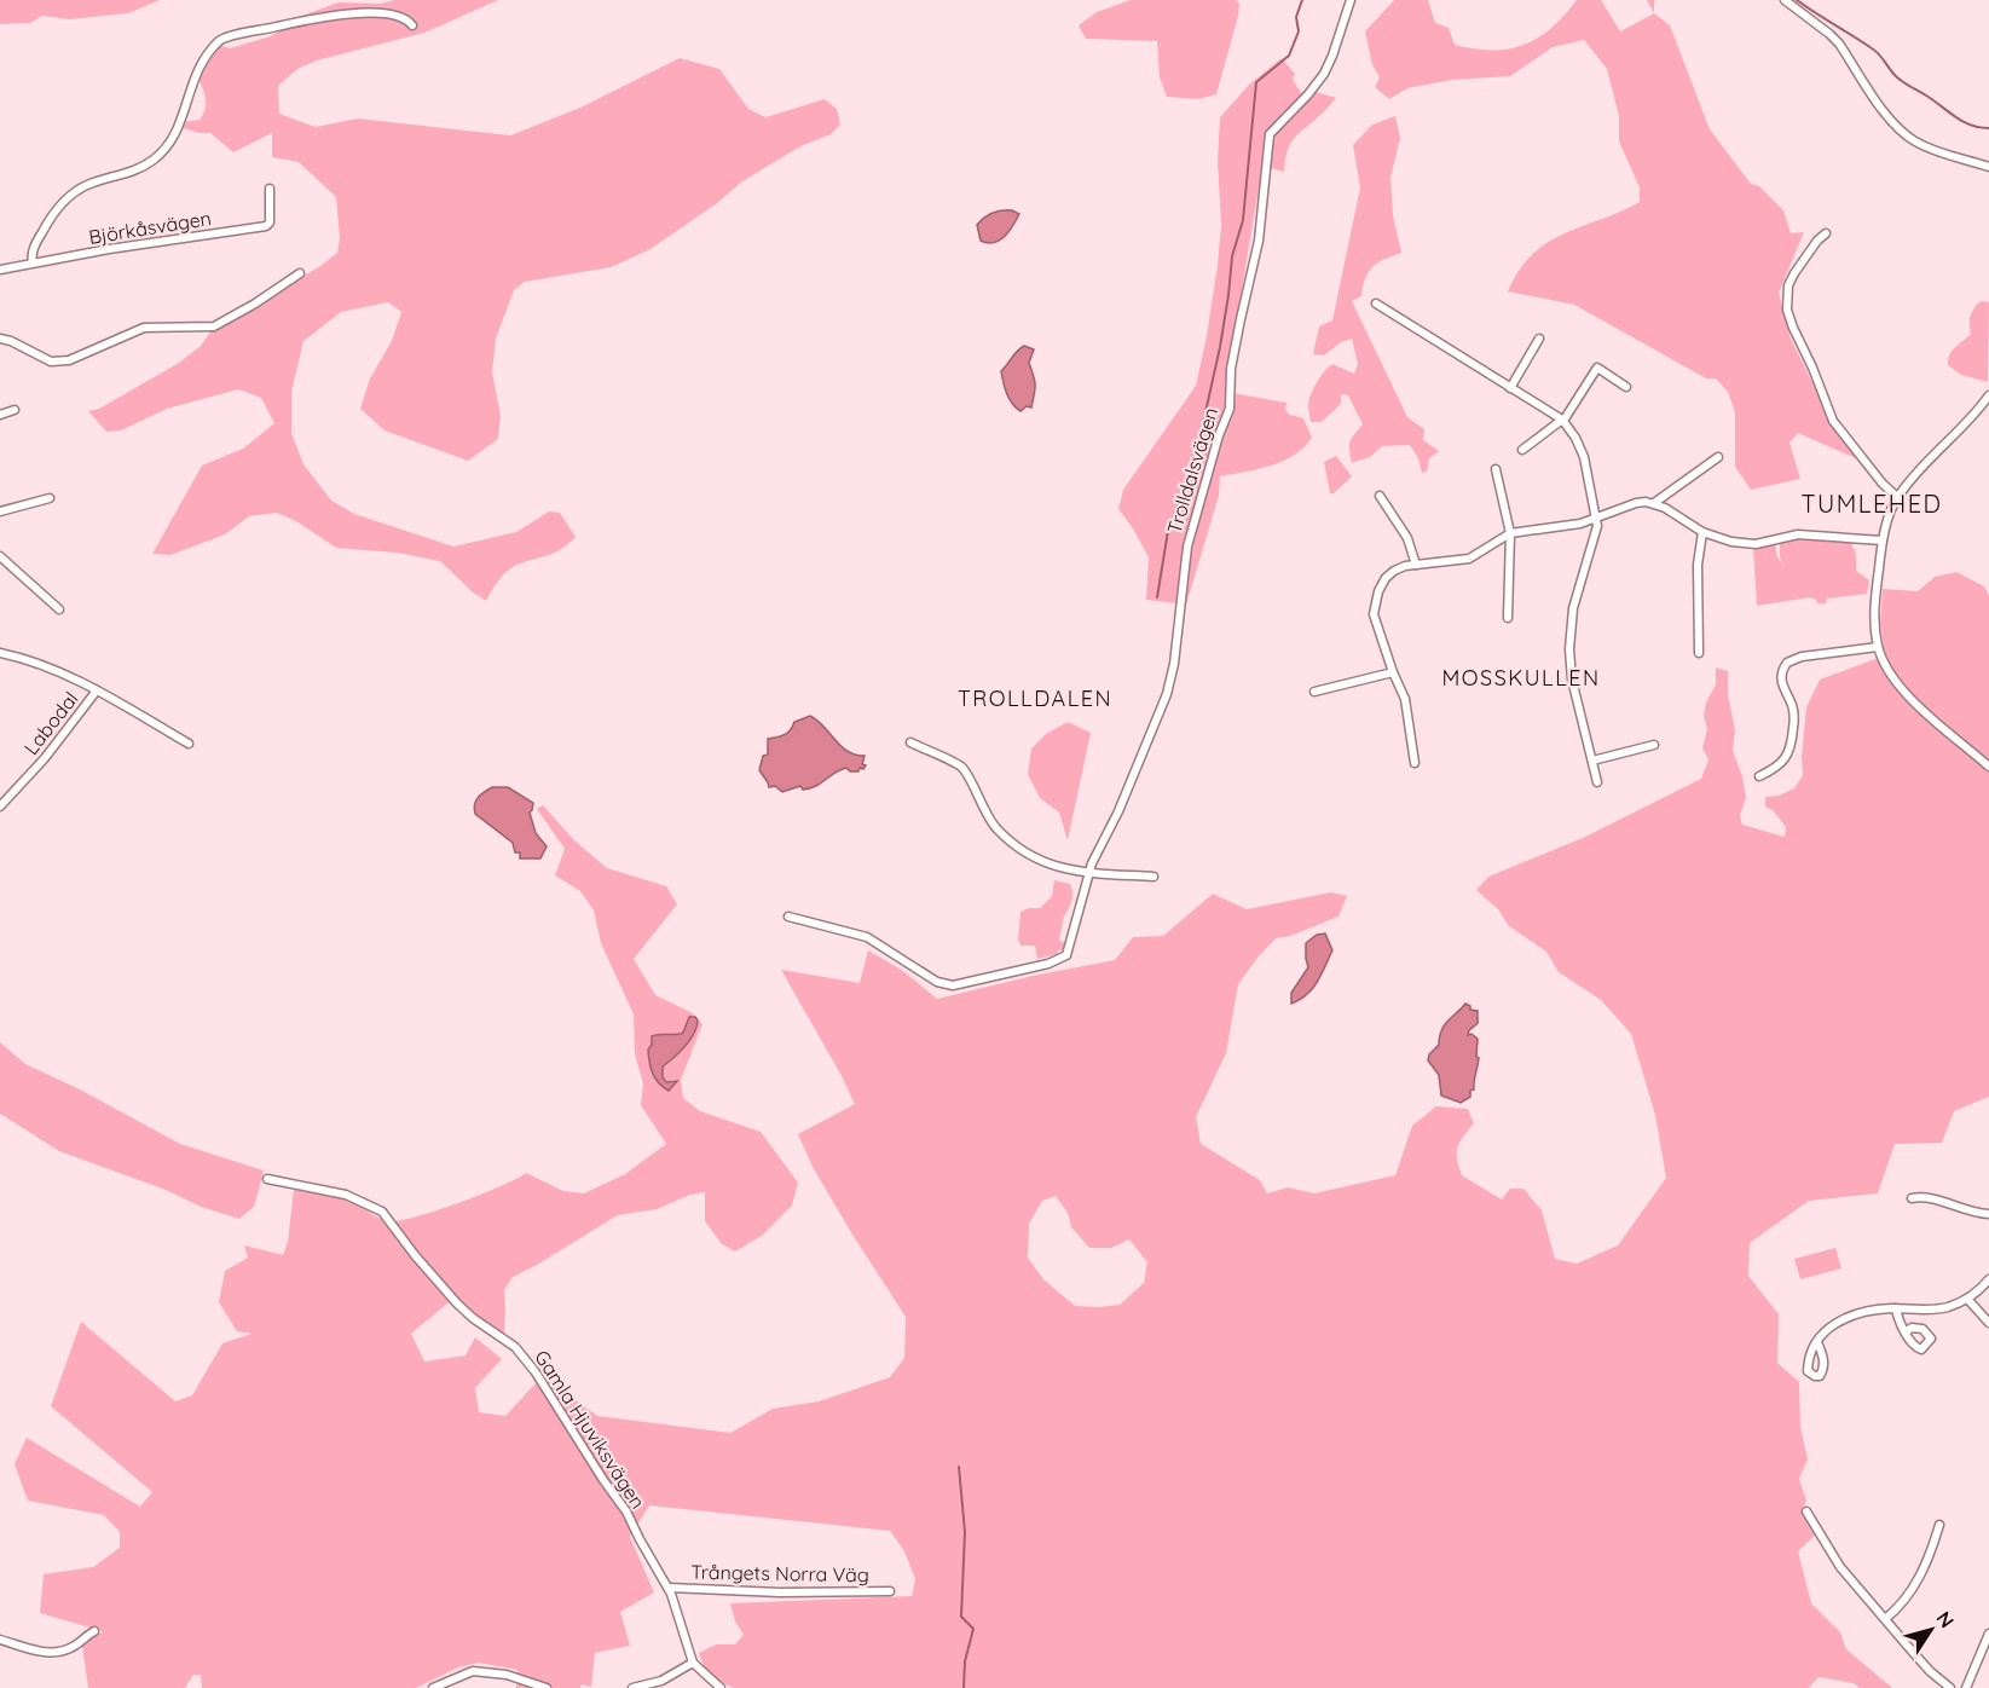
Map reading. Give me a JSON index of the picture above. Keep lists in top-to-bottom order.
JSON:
{
  "streets": {
    "street": [
      "Björkåsvägen",
      "Trolldalsvägen",
      "Labodal",
      "Gamla Hjuviksvägen",
      "Trångets Norra Väg"
    ]
  },
  "crossings": [
    ["Gamla Hjuviksvägen", "Trångets Norra Väg"]
  ],
  "districts": ["TUMLEHED", "MOSSKULLEN", "TROLLDALEN"],
  "north": "top right"
}
